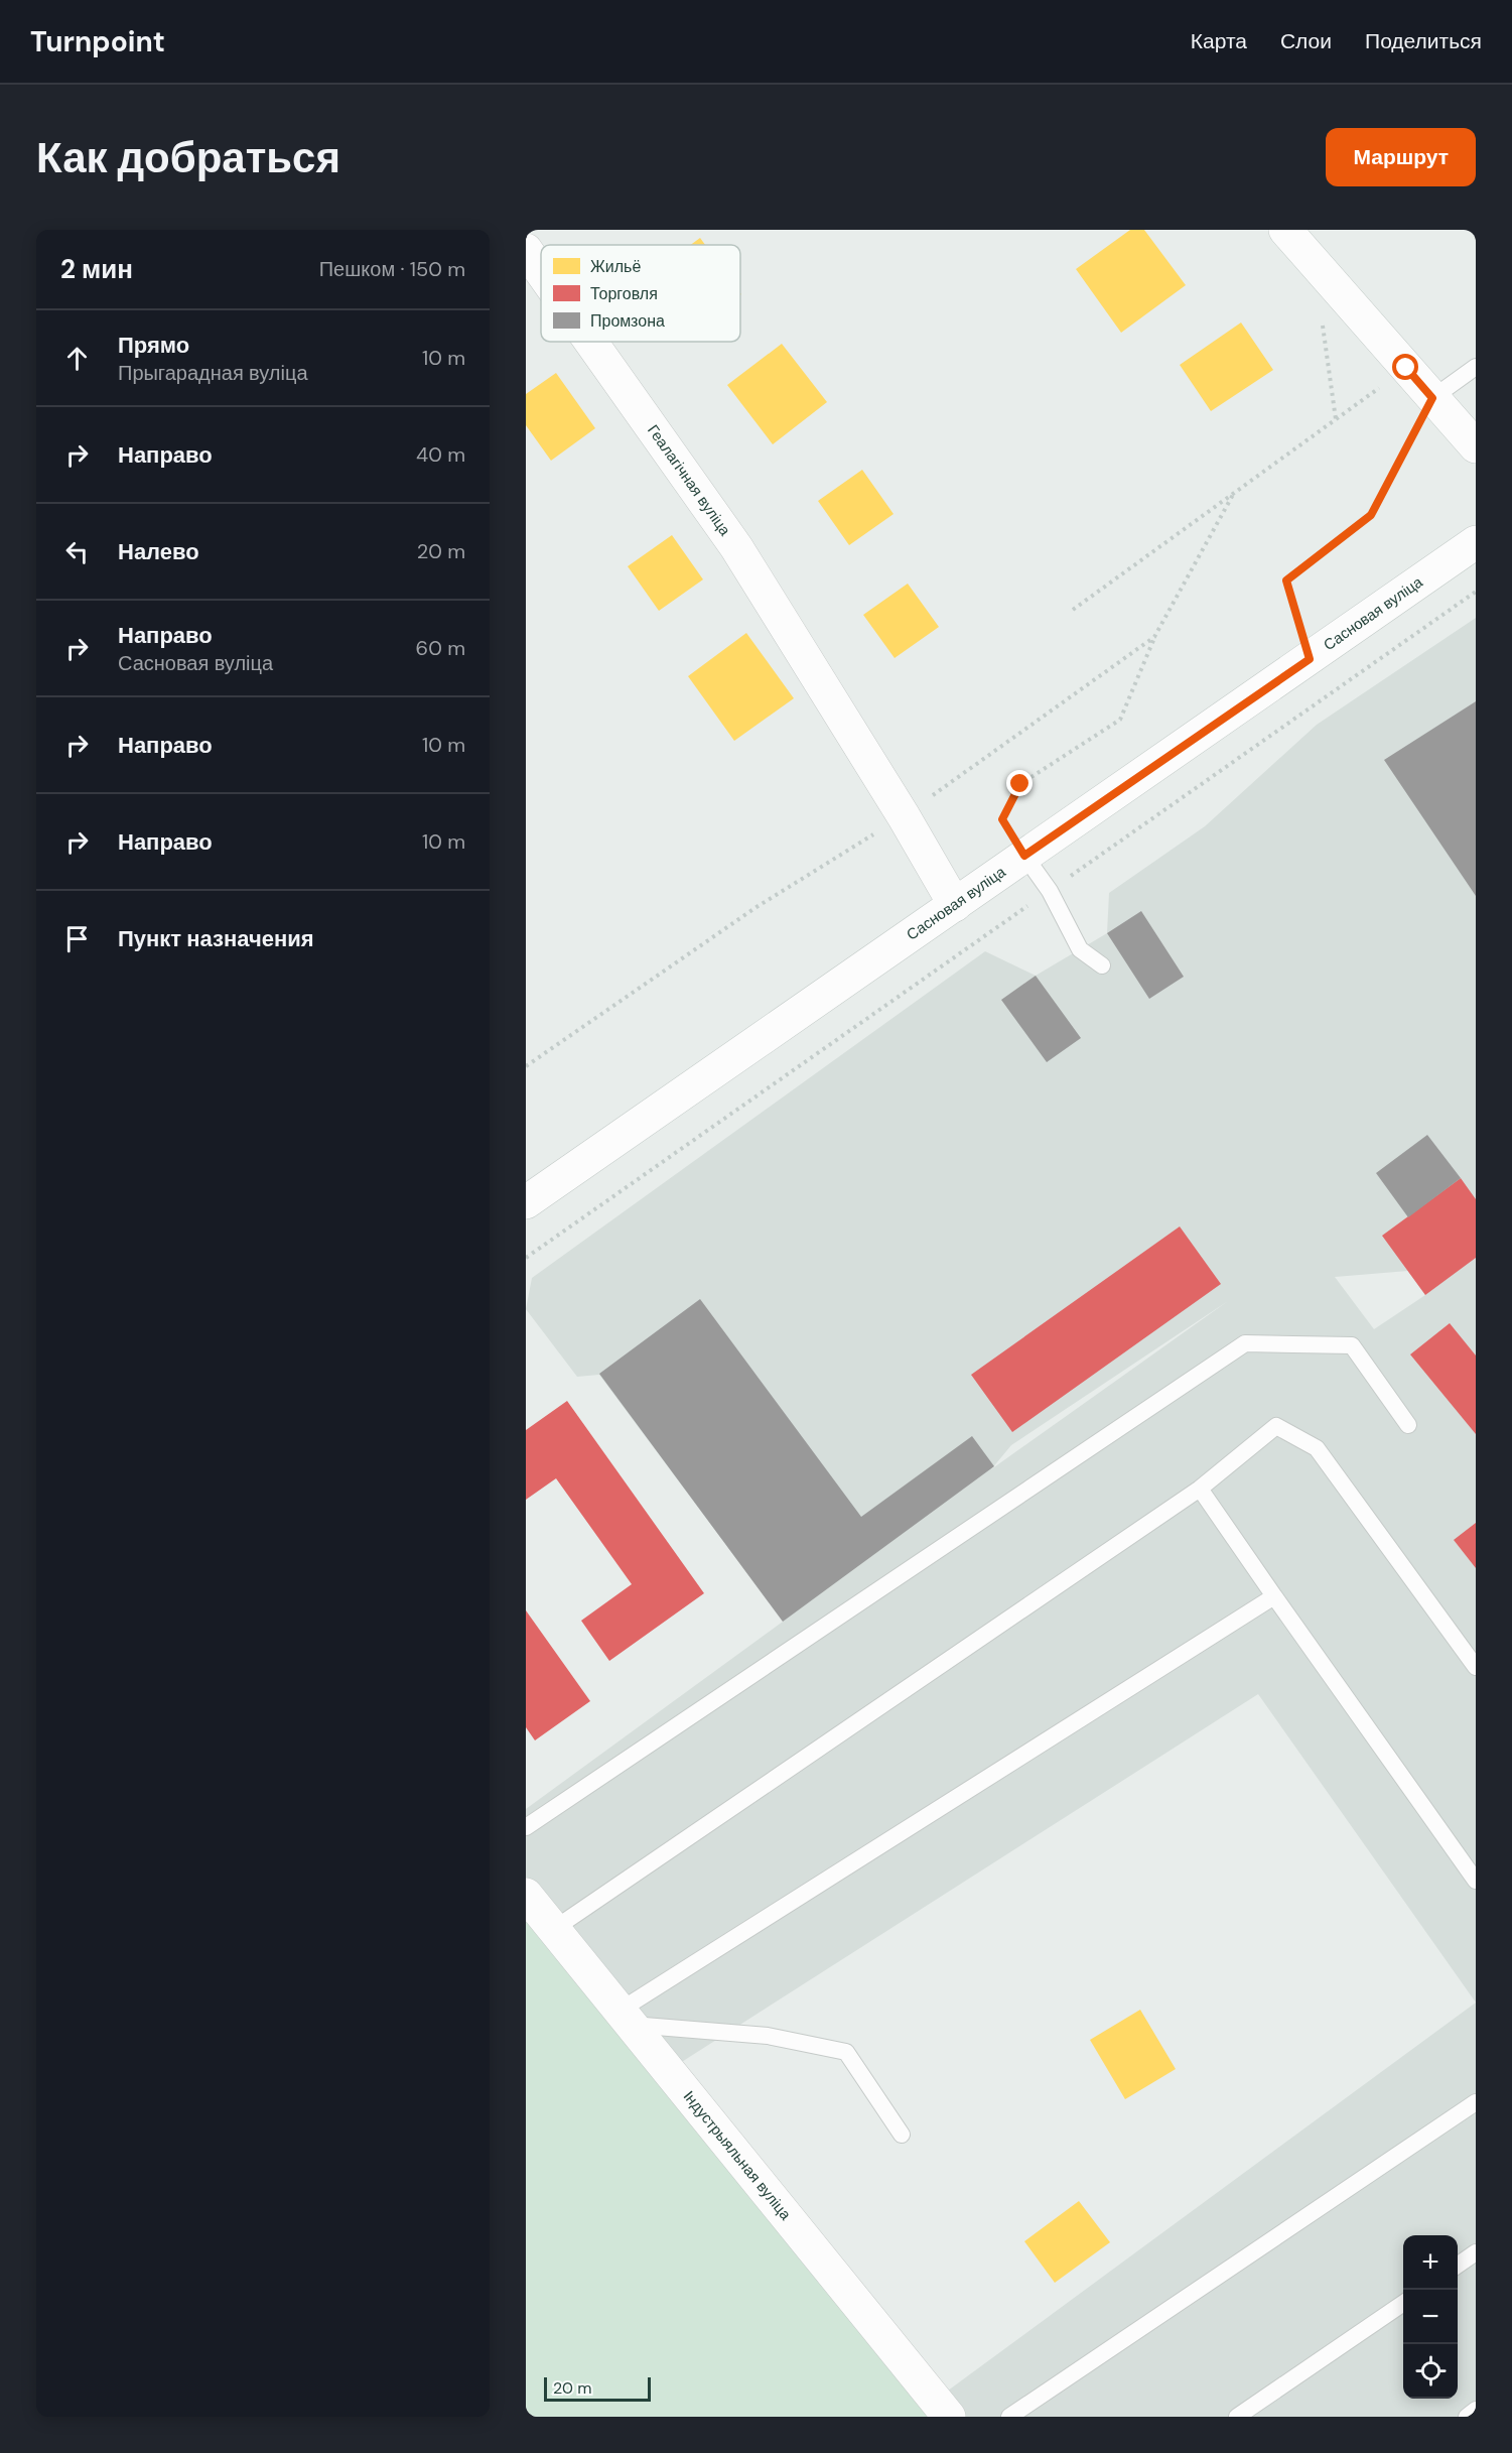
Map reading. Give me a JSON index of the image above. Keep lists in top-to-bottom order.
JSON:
{
  "streets": {
    "street": ["Геалагічная вуліца", "Сасновая вуліца", "Індустрыяльная вуліца"]
  },
  "crossings": [
    ["Геалагічная вуліца", "Сасновая вуліца"]
  ],
  "legend": ["Жильё", "Торговля", "Промзона"],
  "scale_bar": "20 m",
  "page": {
    "header": "Turnpoint",
    "nav": ["Карта", "Слои", "Поделиться"],
    "buttons": "Маршрут",
    "title": "Как добраться",
    "heading": ["2 мин", "Пешком · 150 m"],
    "list": [
      ["Прямо", "Прыгарадная вуліца", "10 m"],
      ["Направо", "40 m"],
      ["Налево", "20 m"],
      ["Направо", "Сасновая вуліца", "60 m"],
      ["Направо", "10 m"],
      ["Направо", "10 m"],
      "Пункт назначения"
    ],
    "map_buttons": ["+", "−"],
    "scale": "20 m"
  }
}
